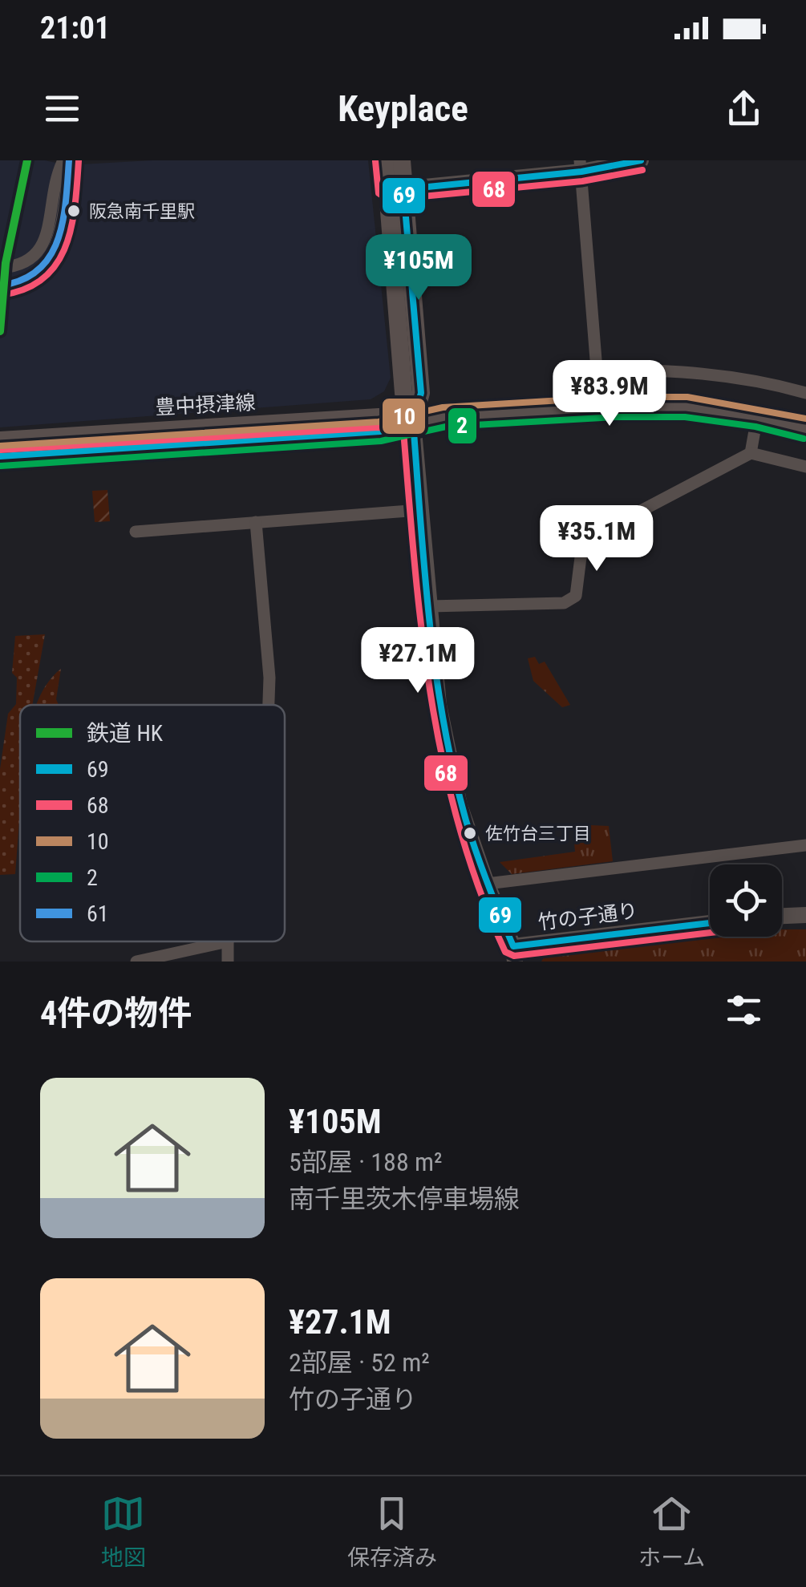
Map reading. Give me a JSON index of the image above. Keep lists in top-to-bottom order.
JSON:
{
  "streets": {
    "main road": ["豊中摂津線"],
    "street": ["竹の子通り"]
  },
  "crossings": [
    ["豊中摂津線", "竹の子通り"]
  ],
  "places": ["阪急南千里駅", "佐竹台三丁目"],
  "lines": [
    "rail line HK",
    "transit line 69",
    "transit line 61",
    "transit line 68",
    "transit line 10",
    "transit line 2"
  ],
  "legend": [
    "鉄道 HK",
    "69",
    "68",
    "10",
    "2",
    "61"
  ],
  "page": {
    "status": "21:01",
    "header": "Keyplace",
    "price": [
      "¥105M",
      "¥83.9M",
      "¥35.1M",
      "¥27.1M"
    ],
    "heading": "4件の物件",
    "list": [
      {
        "name": "¥105M",
        "note": "5部屋 · 188 m² · 南千里茨木停車場線"
      },
      {
        "name": "¥27.1M",
        "note": "2部屋 · 52 m² · 竹の子通り"
      }
    ],
    "tabs": ["地図", "保存済み", "ホーム"]
  }
}
